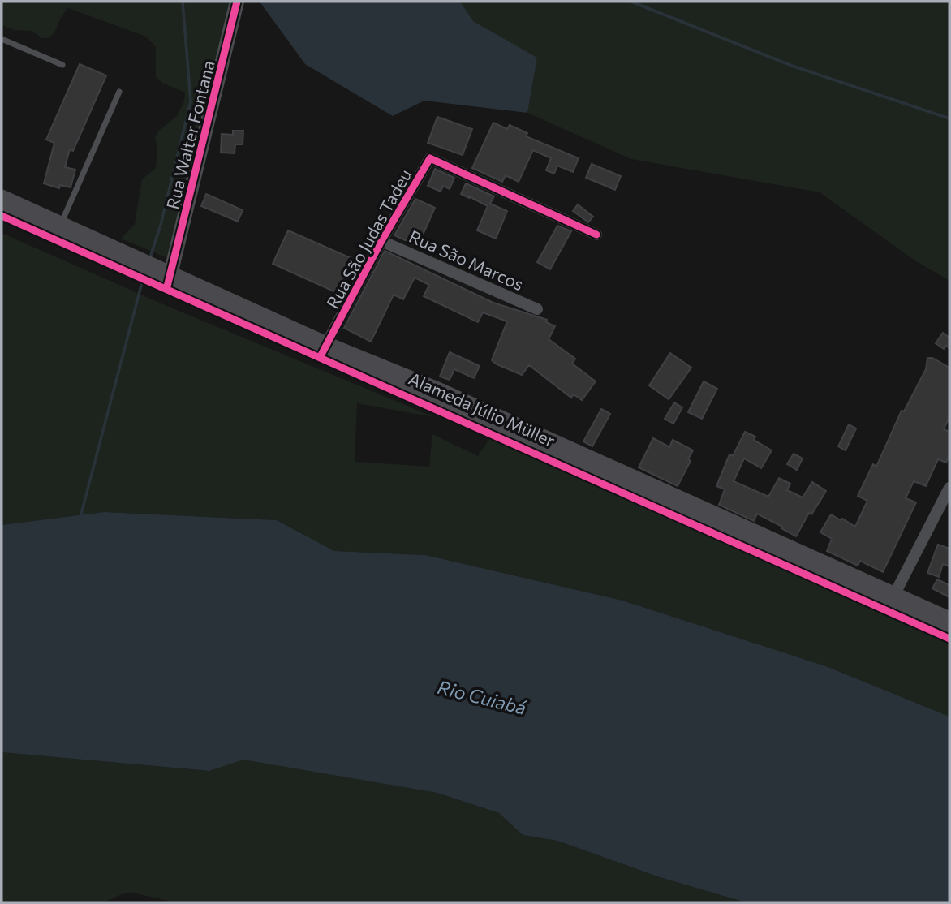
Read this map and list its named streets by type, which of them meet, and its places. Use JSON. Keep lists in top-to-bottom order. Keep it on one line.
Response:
{"streets":{"main road":["Alameda Júlio Müller"],"street":["Rua Walter Fontana","Rua São Judas Tadeu","Rua São Marcos"]},"crossings":[["Rua Walter Fontana","Alameda Júlio Müller"],["Rua São Judas Tadeu","Rua São Marcos"],["Rua São Judas Tadeu","Alameda Júlio Müller"]],"water":["Rio Cuiabá"]}
